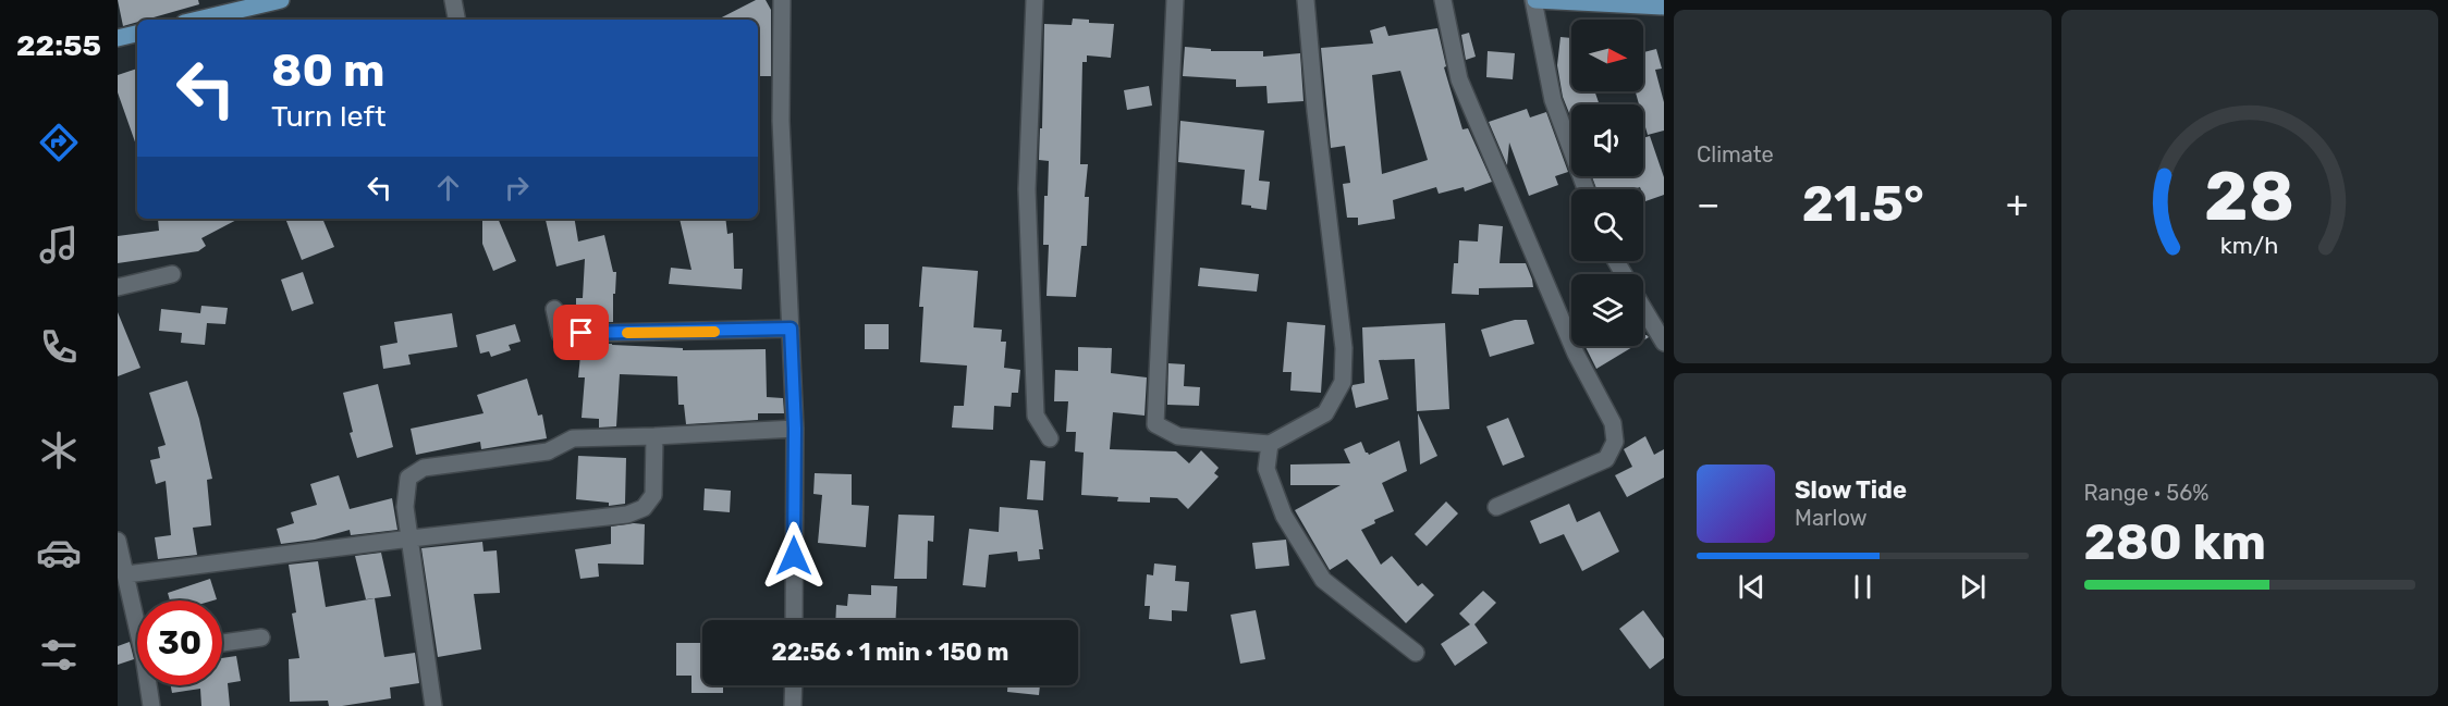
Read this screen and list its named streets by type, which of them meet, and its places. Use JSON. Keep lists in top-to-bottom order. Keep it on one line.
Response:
{"north":"right","page":{"tabs":"22:55","tile":["Climate",["Range · 56%","280 km"]],"turn":["80 m","Turn left"],"heat":["−","21.5°","+"],"song":["Slow Tide","Marlow"],"limit":"30","trip":"22:56 · 1 min · 150 m","gauge":["28","km/h"]}}
